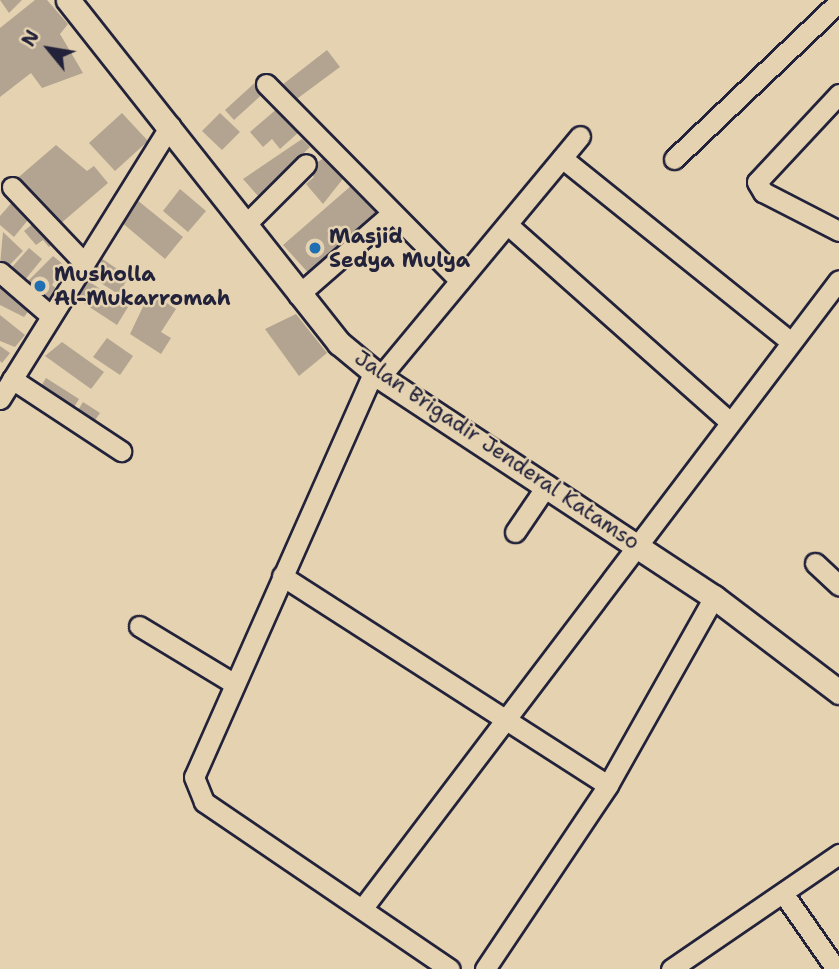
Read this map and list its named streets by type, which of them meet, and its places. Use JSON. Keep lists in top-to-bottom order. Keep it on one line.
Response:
{"streets":{"main road":["Jalan Brigadir Jenderal Katamso"]},"places":["Masjid Sedya Mulya","Musholla Al-Mukarromah"],"north":"top left"}
